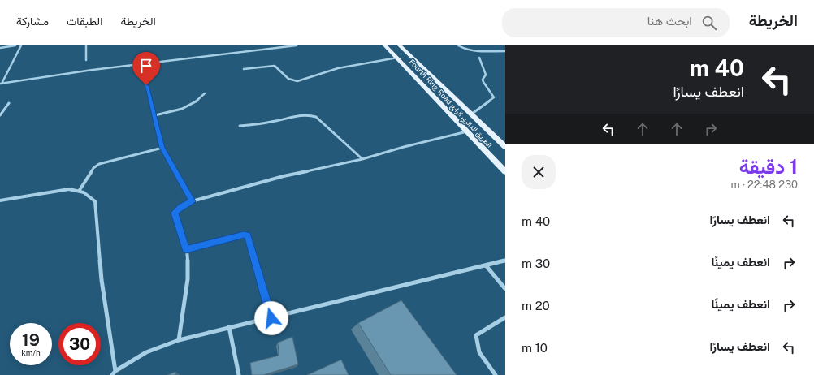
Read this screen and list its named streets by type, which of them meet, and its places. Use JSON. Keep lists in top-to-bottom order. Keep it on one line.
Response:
{"streets":{"main road":["Fourth Ring Road الطريق الدائري الرابع"]},"page":{"header":"الخريطة","search":"ابحث هنا","nav":["الخريطة","الطبقات","مشاركة"],"turn":["40 m","انعطف يسارًا"],"heading":["1 دقيقة","230 m · 22:48"],"list":[{"name":"انعطف يسارًا","value":"40 m"},{"name":"انعطف يمينًا","value":"30 m"},{"name":"انعطف يمينًا","value":"20 m"},{"name":"انعطف يسارًا","value":"10 m"}],"speed":"19 km/h","limit":"30"}}
